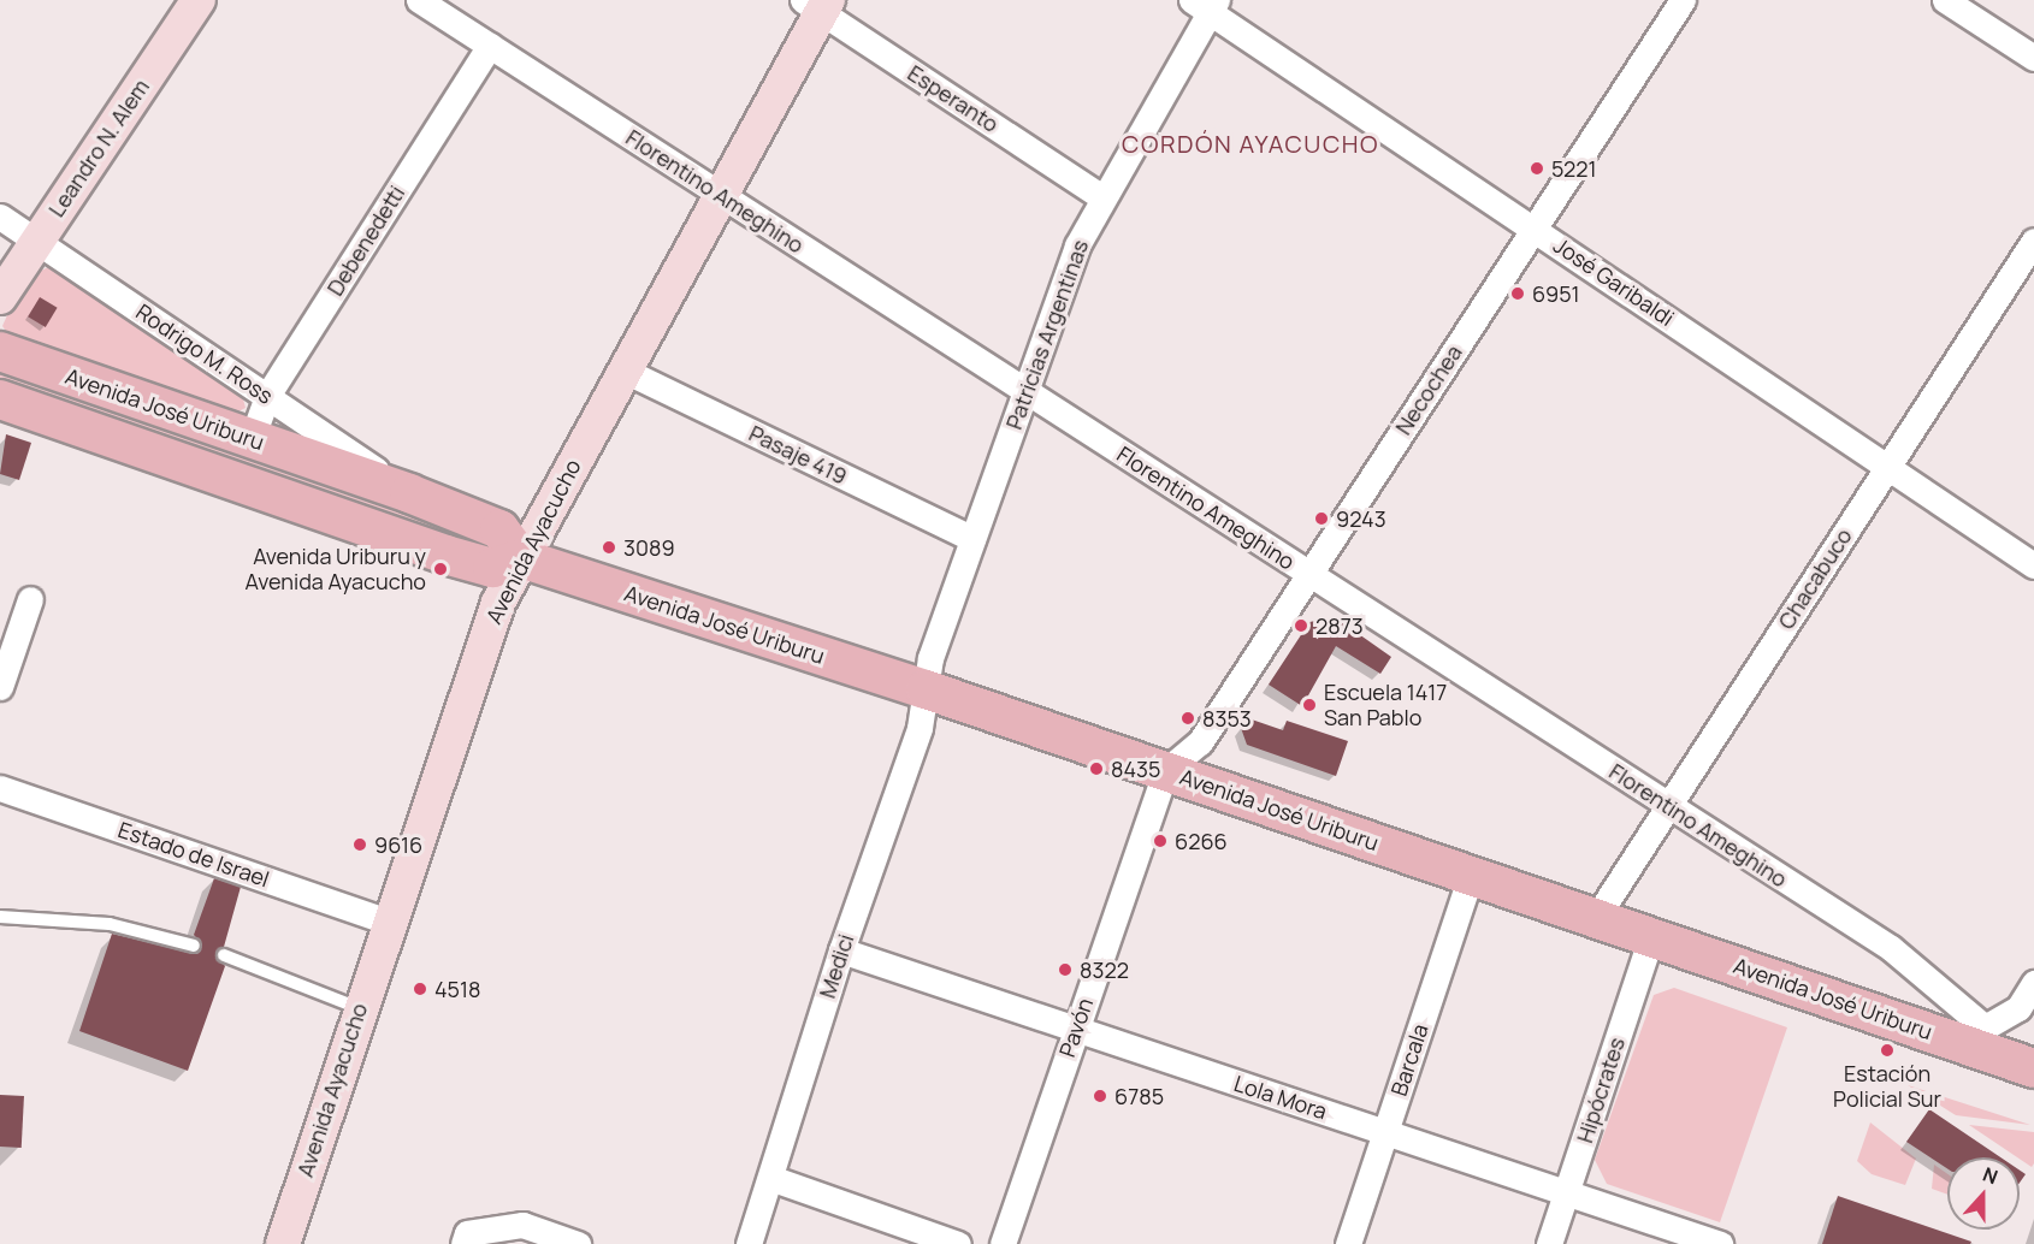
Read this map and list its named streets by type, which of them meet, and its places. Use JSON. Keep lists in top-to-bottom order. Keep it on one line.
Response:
{"streets":{"main road":["Leandro N. Alem","Avenida José Uriburu","Avenida Ayacucho"],"street":["Esperanto","Florentino Ameghino","Debenedetti","José Garibaldi","Patricias Argentinas","Rodrigo M. Ross","Necochea","Pasaje 419","Chacabuco","Estado de Israel","Medici","Pavón","Barcala","Hipócrates","Lola Mora"]},"crossings":[["Esperanto","Patricias Argentinas"],["Esperanto","Avenida Ayacucho"],["Leandro N. Alem","Rodrigo M. Ross"],["Florentino Ameghino","Debenedetti"],["Florentino Ameghino","Patricias Argentinas"],["Florentino Ameghino","Necochea"],["Florentino Ameghino","Avenida José Uriburu"],["Florentino Ameghino","Avenida Ayacucho"],["Florentino Ameghino","Chacabuco"],["Debenedetti","Rodrigo M. Ross"],["Debenedetti","Avenida José Uriburu"],["José Garibaldi","Patricias Argentinas"],["José Garibaldi","Necochea"],["José Garibaldi","Chacabuco"],["Patricias Argentinas","Avenida José Uriburu"],["Patricias Argentinas","Pasaje 419"],["Patricias Argentinas","Medici"],["Rodrigo M. Ross","Avenida José Uriburu"],["Necochea","Avenida José Uriburu"],["Necochea","Pavón"],["Avenida José Uriburu","Avenida Ayacucho"],["Avenida José Uriburu","Chacabuco"],["Avenida José Uriburu","Medici"],["Avenida José Uriburu","Pavón"],["Avenida José Uriburu","Barcala"],["Avenida José Uriburu","Hipócrates"],["Pasaje 419","Avenida Ayacucho"],["Avenida Ayacucho","Estado de Israel"],["Medici","Lola Mora"],["Pavón","Lola Mora"],["Barcala","Lola Mora"],["Hipócrates","Lola Mora"]],"districts":["CORDÓN AYACUCHO"],"places":["5221","6951","9243","3089","Avenida Uriburu y Avenida Ayacucho","2873","Escuela 1417 San Pablo","8353","8435","6266","9616","8322","4518","Estación Policial Sur","6785"],"north":"top"}
